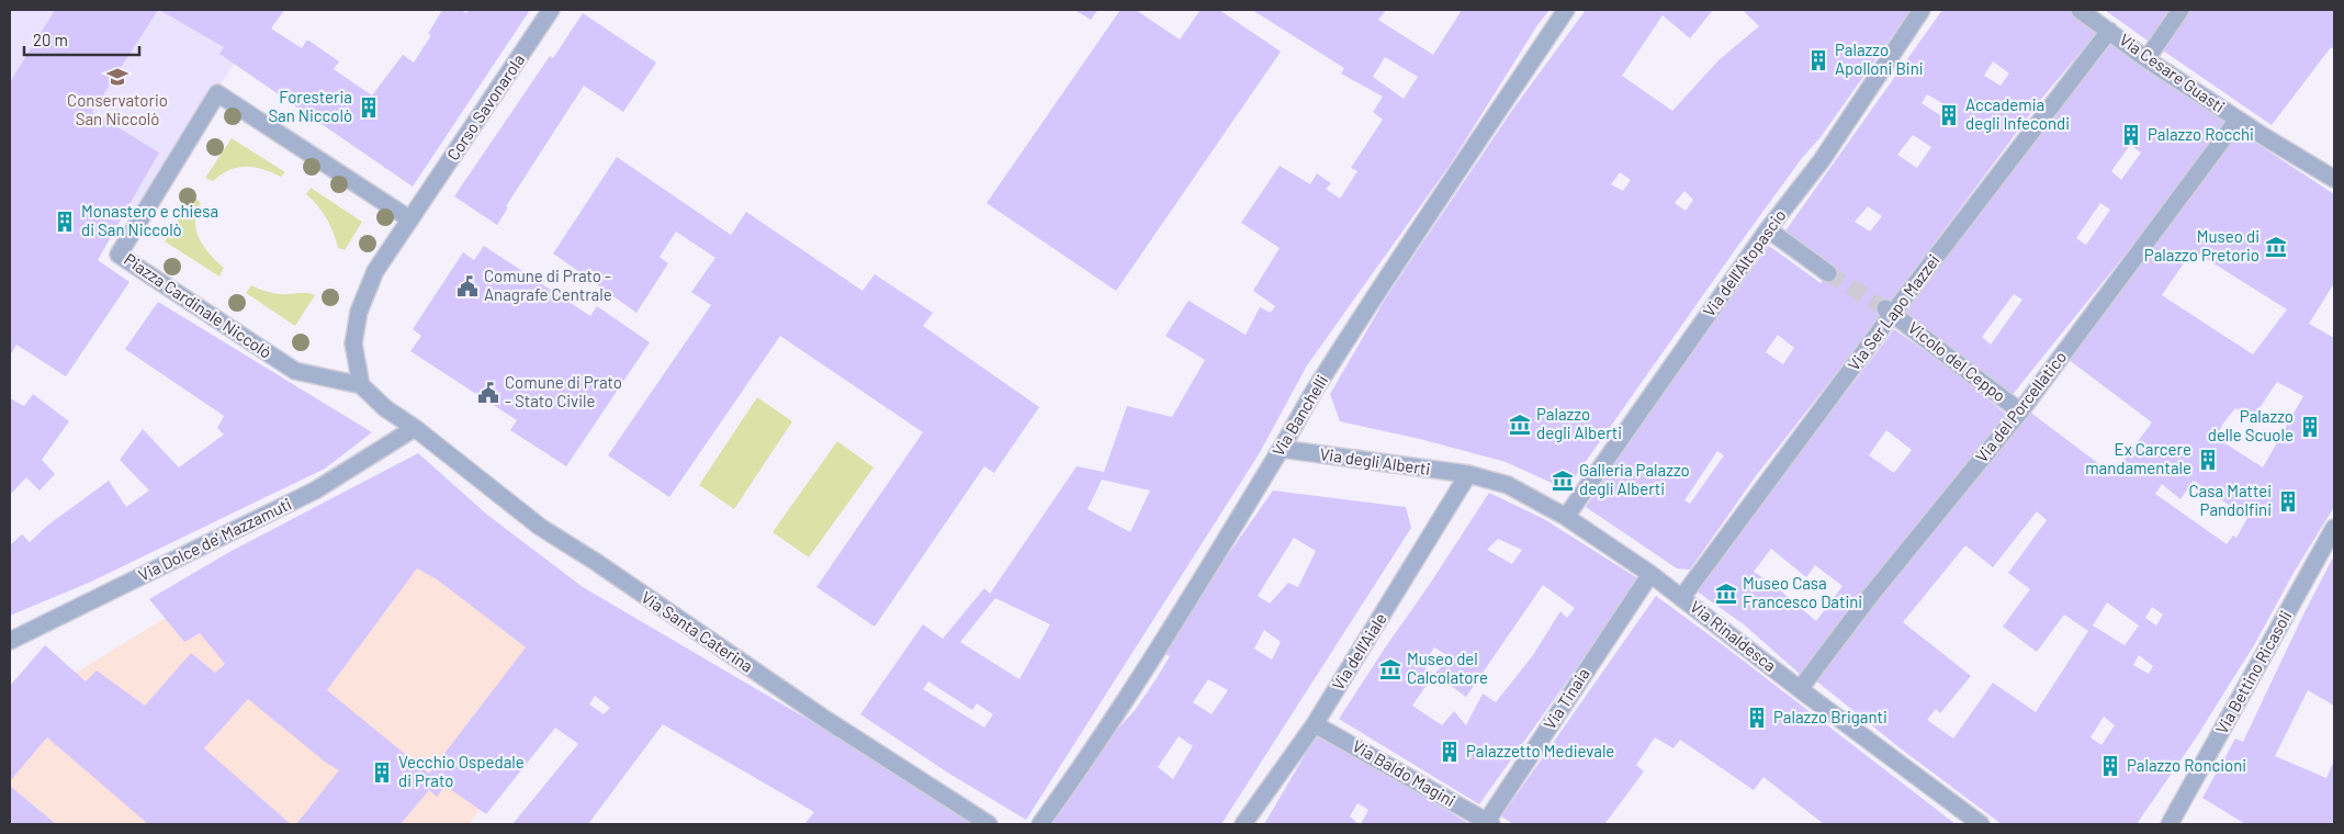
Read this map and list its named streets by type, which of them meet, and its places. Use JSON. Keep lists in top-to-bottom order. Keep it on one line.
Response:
{"streets":{"street":["Via Cesare Guasti","Corso Savonarola","Via dell'Altopascio","Piazza Cardinale Niccolò","Via Ser Lapo Mazzei","Vicolo del Ceppo","Via del Porcellatico","Via Banchelli","Via degli Alberti","Via Dolce de' Mazzamuti","Via Santa Caterina","Via Rinaldesca","Via dell'Aiale","Via Bettino Ricasoli","Via Tinaia","Via Baldo Magini"]},"crossings":[["Via Cesare Guasti","Via Ser Lapo Mazzei"],["Via Cesare Guasti","Via del Porcellatico"],["Corso Savonarola","Piazza Cardinale Niccolò"],["Via dell'Altopascio","Via Rinaldesca"],["Via Ser Lapo Mazzei","Vicolo del Ceppo"],["Via Ser Lapo Mazzei","Via Rinaldesca"],["Vicolo del Ceppo","Via del Porcellatico"],["Via del Porcellatico","Via Rinaldesca"],["Via Banchelli","Via degli Alberti"],["Via degli Alberti","Via Rinaldesca"],["Via degli Alberti","Via dell'Aiale"],["Via Dolce de' Mazzamuti","Via Santa Caterina"],["Via Rinaldesca","Via dell'Aiale"],["Via Rinaldesca","Via Tinaia"],["Via dell'Aiale","Via Baldo Magini"],["Via Tinaia","Via Baldo Magini"]],"places":{"building":["Palazzo Apolloni Bini","Foresteria San Niccolò","Accademia degli Infecondi","Palazzo Rocchi","Monastero e chiesa di San Niccolò","Palazzo delle Scuole","Ex Carcere mandamentale","Casa Mattei Pandolfini","Palazzo Briganti","Palazzetto Medievale","Palazzo Roncioni","Vecchio Ospedale di Prato"],"school or university":["Conservatorio San Niccolò"],"museum":["Museo di Palazzo Pretorio","Palazzo degli Alberti","Galleria Palazzo degli Alberti","Museo Casa Francesco Datini","Museo del Calcolatore"],"public building":["Comune di Prato - Anagrafe Centrale","Comune di Prato - Stato Civile"]},"scale_bar":"20 m"}
